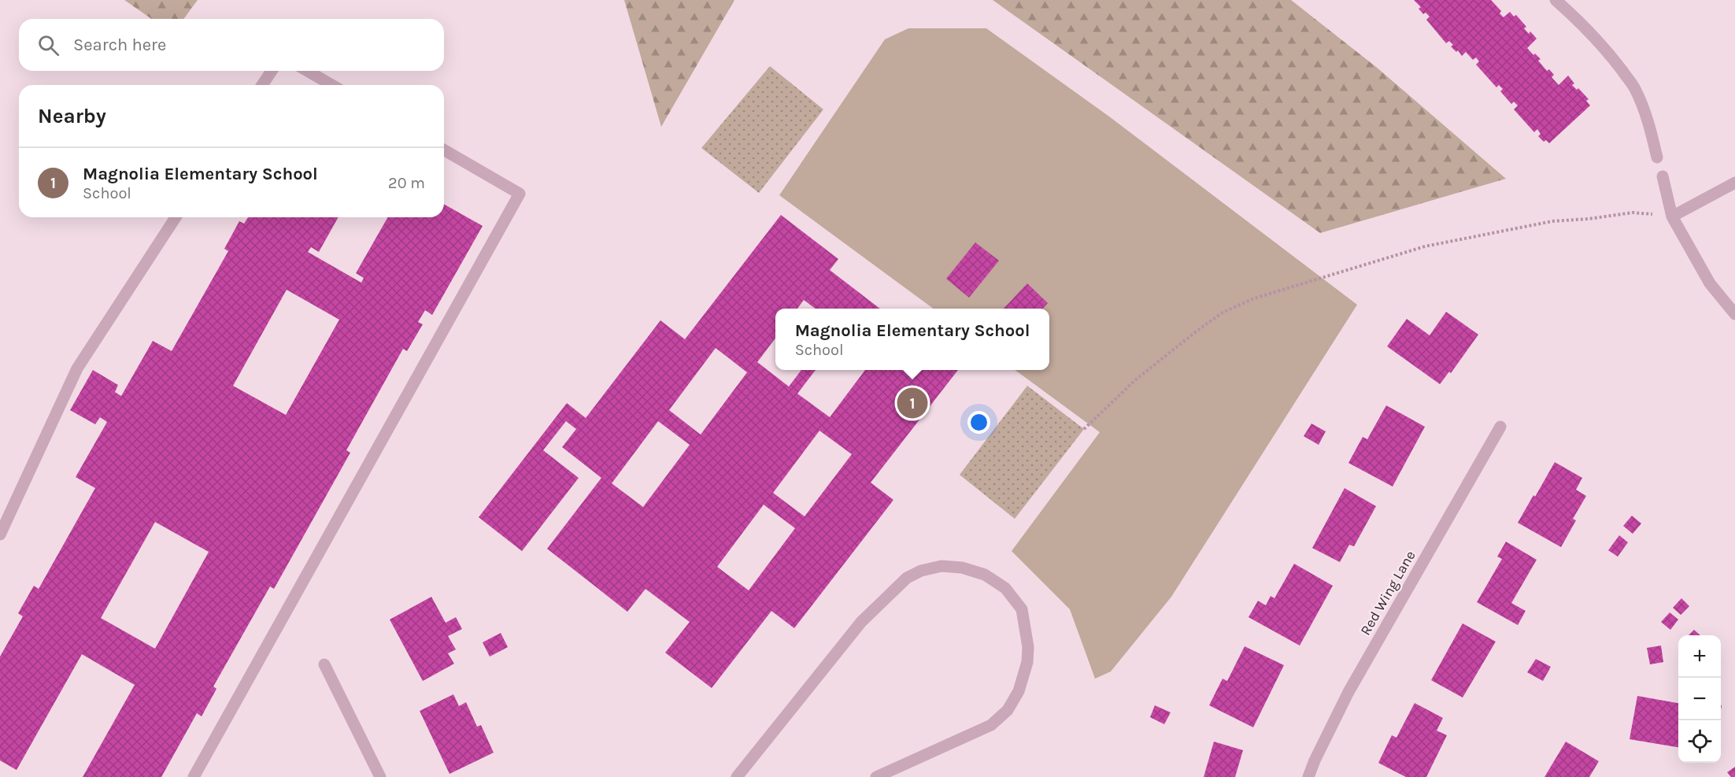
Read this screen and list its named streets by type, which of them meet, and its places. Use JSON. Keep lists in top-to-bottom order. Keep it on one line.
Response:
{"streets":{"street":["Red Wing Lane"]},"page":{"search":"Search here","heading":"Nearby","list":[{"mark":"1","name":"Magnolia Elementary School","note":"School","value":"20 m"}],"popup":["Magnolia Elementary School","School"],"pins":"1","map_buttons":["+","−"]}}
